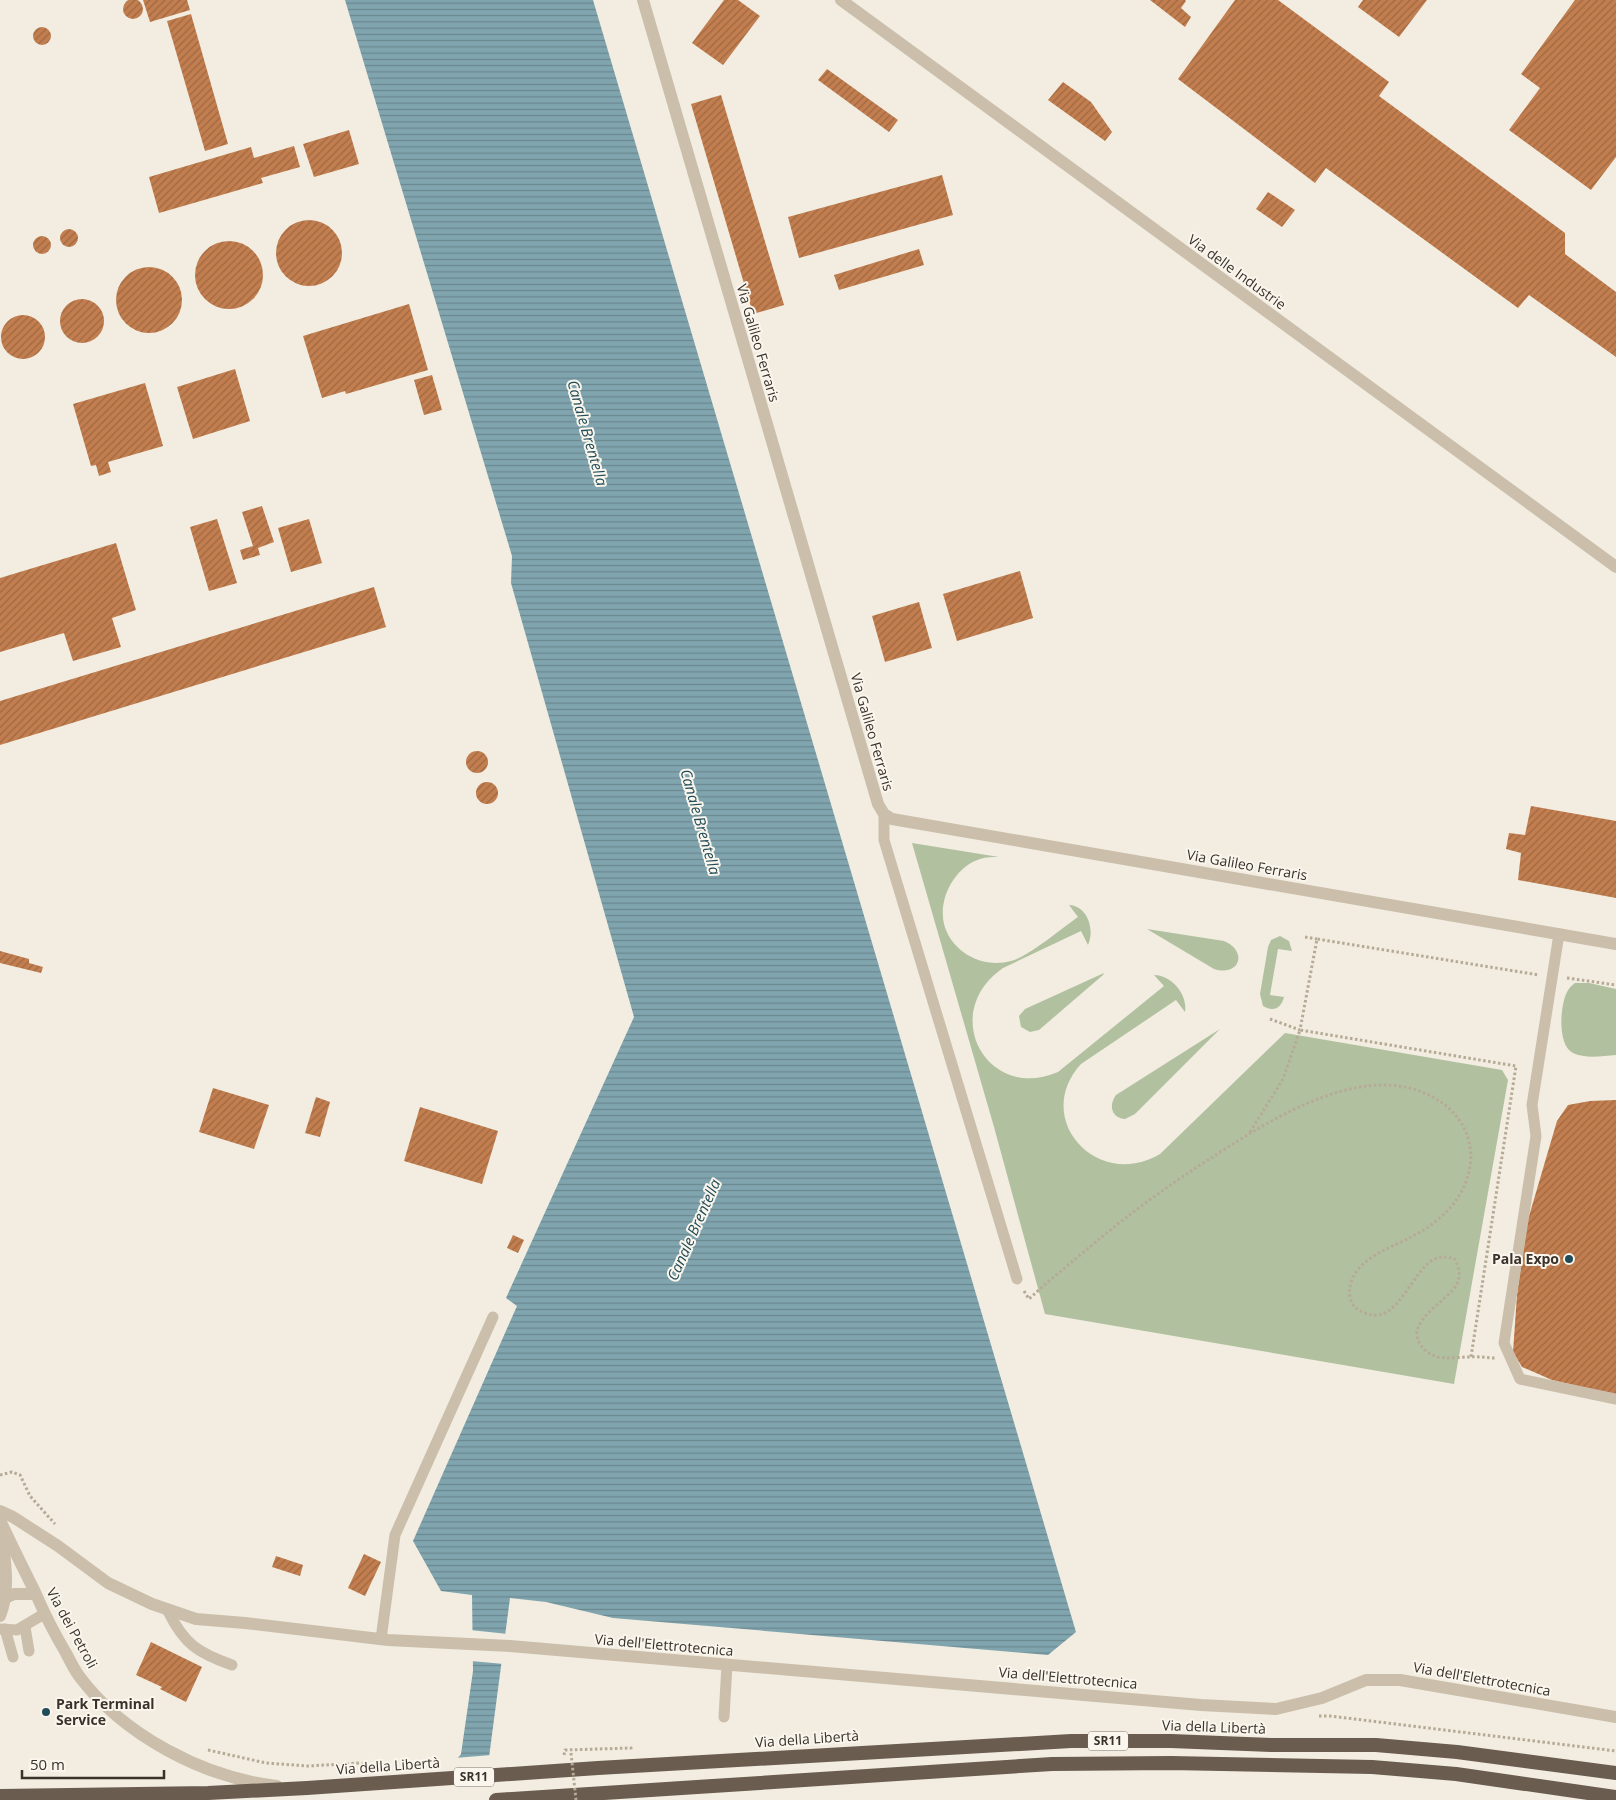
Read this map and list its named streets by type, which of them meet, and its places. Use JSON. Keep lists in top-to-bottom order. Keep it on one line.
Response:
{"streets":{"highway":["Via della Libertà","SR11"],"street":["Via delle Industrie","Via Galileo Ferraris","Via dei Petroli","Via dell'Elettrotecnica"]},"crossings":[["Via dei Petroli","Via della Libertà"]],"water":["Canale Brentella"],"places":["Pala Expo","Park Terminal Service"],"scale_bar":"50 m"}
